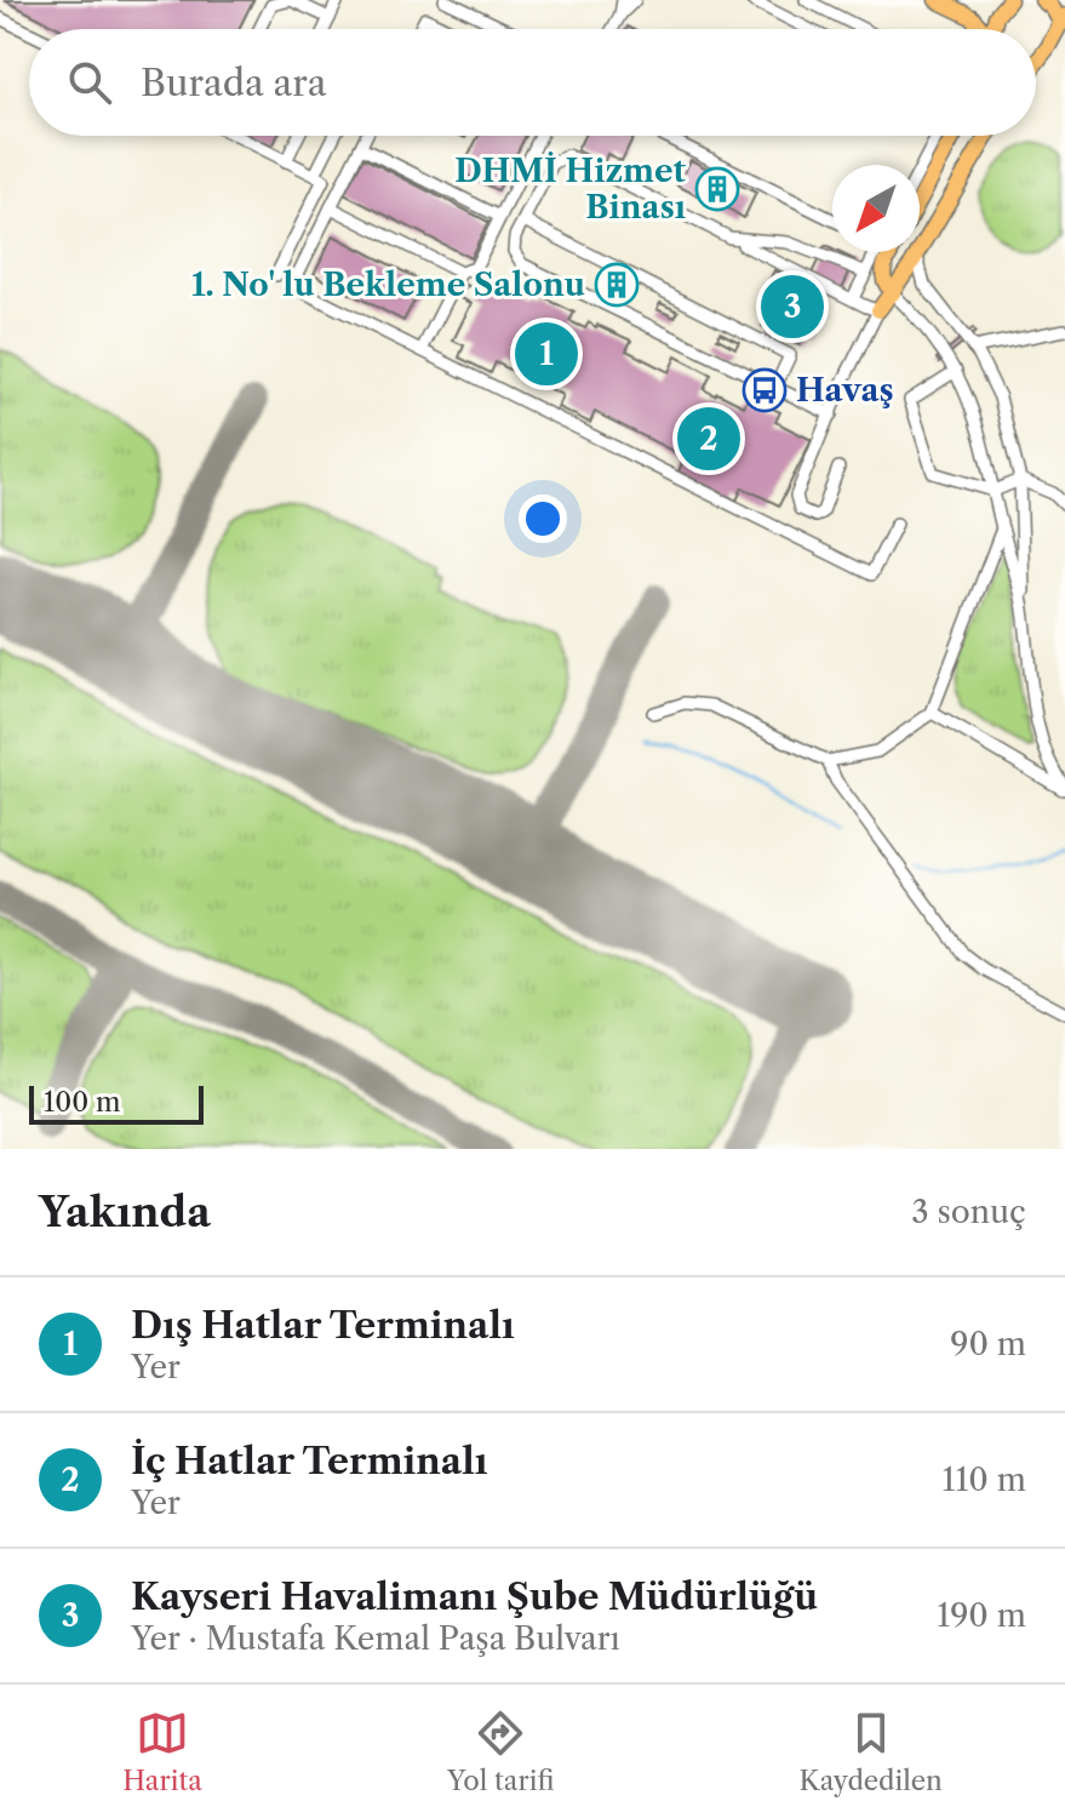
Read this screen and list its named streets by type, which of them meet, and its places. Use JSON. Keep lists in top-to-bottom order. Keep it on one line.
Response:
{"places":{"building":["DHMİ Hizmet Binası","1. No' lu Bekleme Salonu"],"bus stop":["Havaş"]},"scale_bar":"100 m","north":"bottom left","page":{"search":"Burada ara","pins":["3","1","2"],"scale":"100 m","heading":["Yakında","3 sonuç"],"list":[{"mark":"1","name":"Dış Hatlar Terminalı","note":"Yer","value":"90 m"},{"mark":"2","name":"İç Hatlar Terminalı","note":"Yer","value":"110 m"},{"mark":"3","name":"Kayseri Havalimanı Şube Müdürlüğü","note":"Yer · Mustafa Kemal Paşa Bulvarı","value":"190 m"}],"nav":["Harita","Yol tarifi","Kaydedilen"]}}
